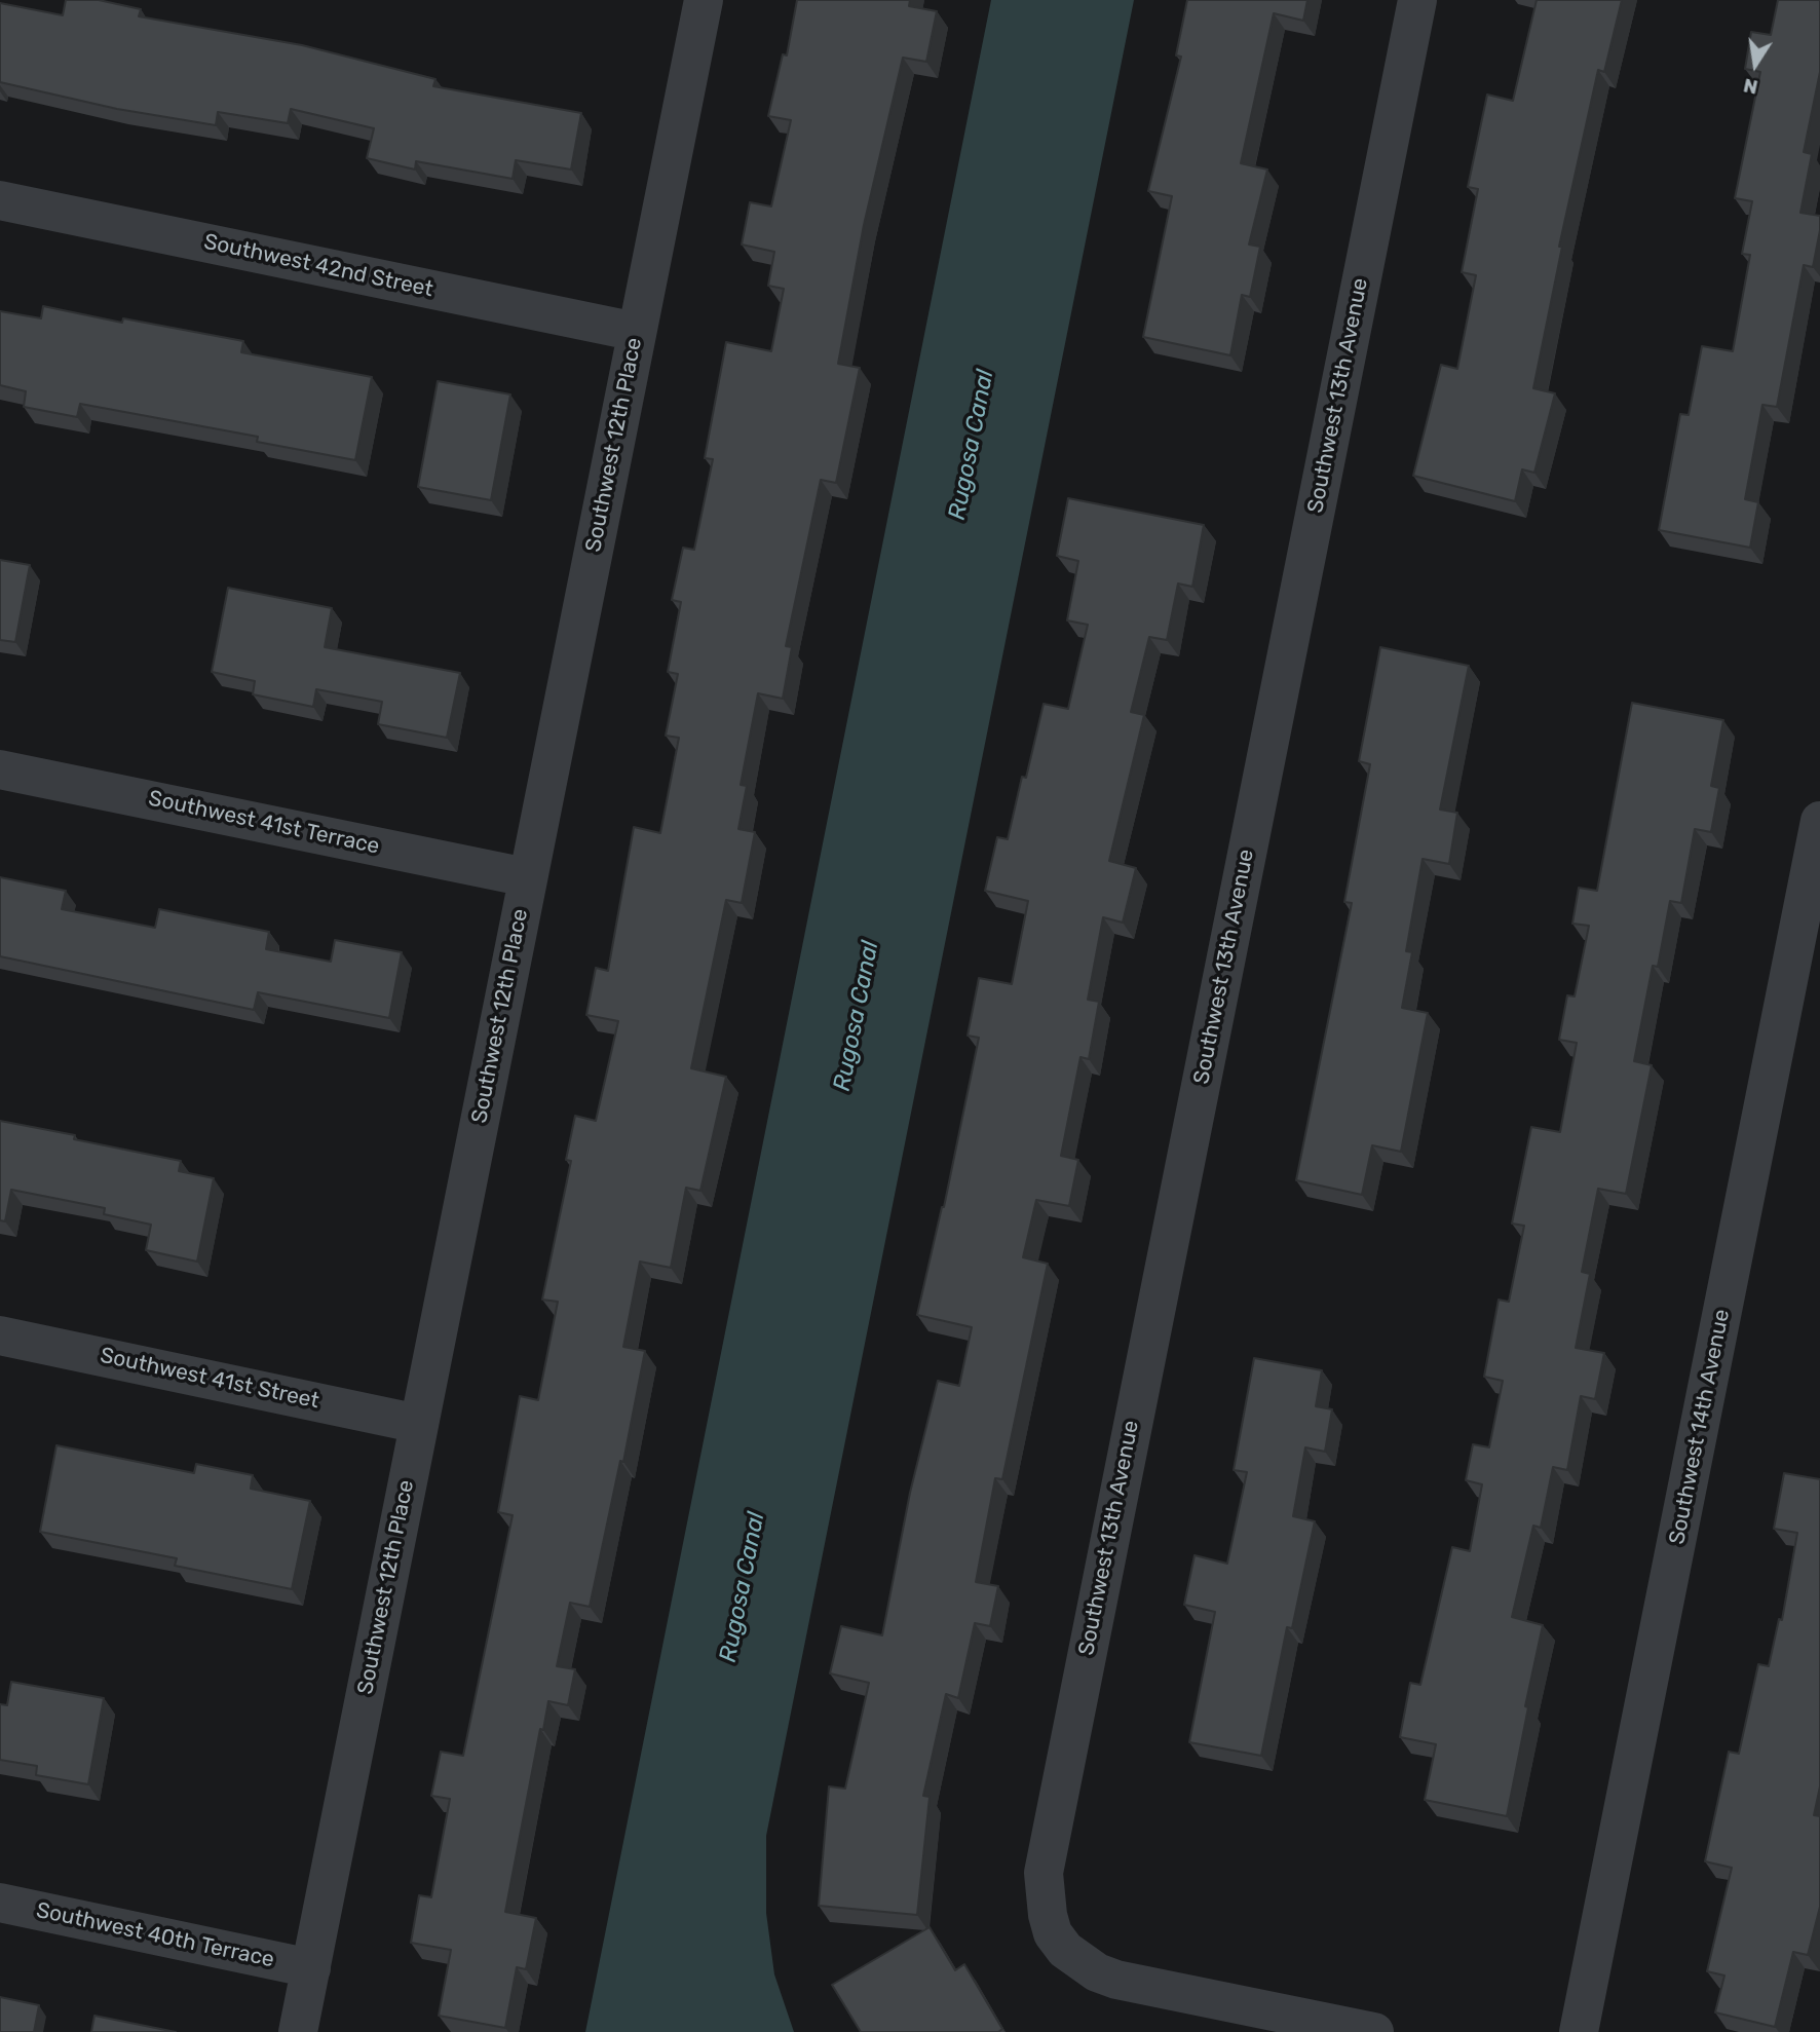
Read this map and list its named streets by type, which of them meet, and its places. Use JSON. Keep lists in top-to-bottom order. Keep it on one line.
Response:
{"streets":{"street":["Southwest 42nd Street","Southwest 13th Avenue","Southwest 12th Place","Southwest 41st Terrace","Southwest 41st Street","Southwest 14th Avenue","Southwest 40th Terrace"]},"crossings":[["Southwest 42nd Street","Southwest 12th Place"],["Southwest 12th Place","Southwest 41st Terrace"],["Southwest 12th Place","Southwest 41st Street"],["Southwest 12th Place","Southwest 40th Terrace"]],"water":["Rugosa Canal"],"north":"bottom"}
